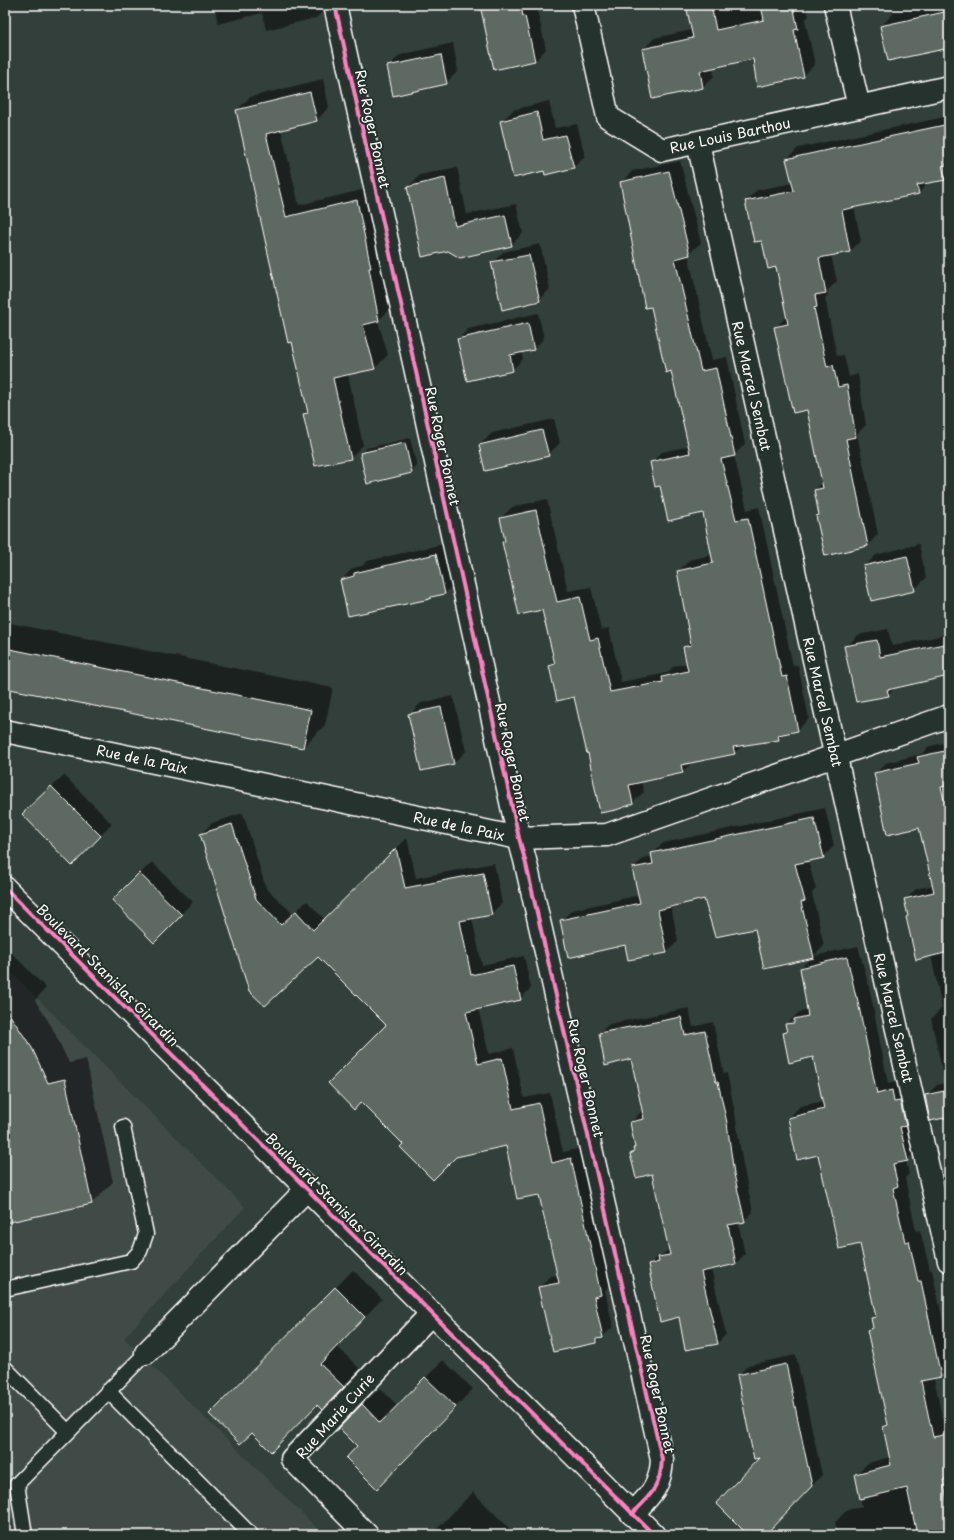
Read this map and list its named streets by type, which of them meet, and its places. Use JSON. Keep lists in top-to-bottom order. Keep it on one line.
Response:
{"streets":{"street":["Rue Roger Bonnet","Rue Louis Barthou","Rue Marcel Sembat","Rue de la Paix","Boulevard Stanislas Girardin","Rue Marie Curie"]},"crossings":[["Rue Roger Bonnet","Rue de la Paix"],["Rue Roger Bonnet","Boulevard Stanislas Girardin"],["Rue Louis Barthou","Rue Marcel Sembat"],["Rue Marcel Sembat","Rue de la Paix"],["Boulevard Stanislas Girardin","Rue Marie Curie"]]}
